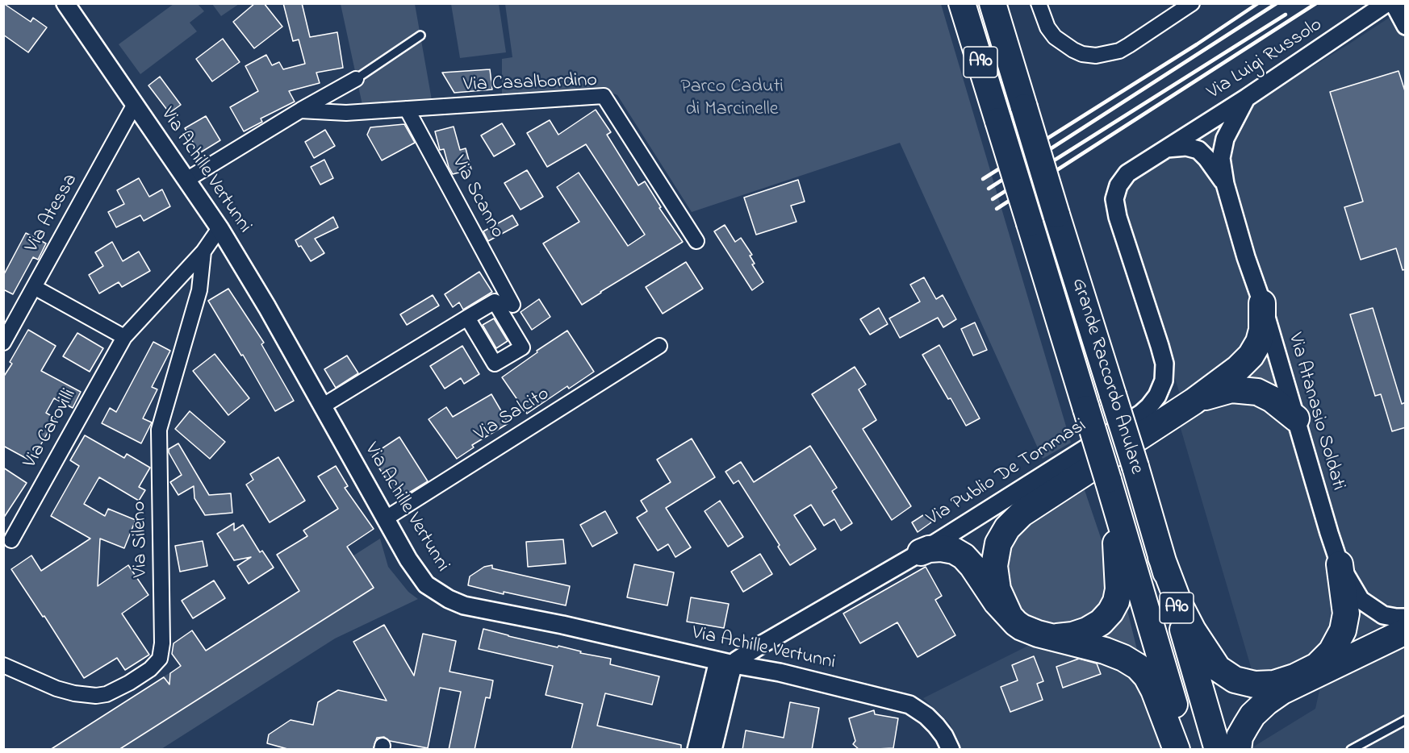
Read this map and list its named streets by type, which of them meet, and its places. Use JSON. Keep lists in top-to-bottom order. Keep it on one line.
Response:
{"streets":{"highway":["A90","Grande Raccordo Anulare"],"street":["Via Luigi Russolo","Via Casalbordino","Via Achille Vertunni","Via Scanno","Via Atessa","Via Atanasio Soldati","Via Salcito","Via Carovilli","Via Publio De Tommasi","Via Sileno"]},"crossings":[["Via Luigi Russolo","Via Atanasio Soldati"],["Via Luigi Russolo","Via Publio De Tommasi"],["Via Casalbordino","Via Scanno"],["Via Achille Vertunni","Via Atessa"],["Via Achille Vertunni","Via Salcito"],["Via Achille Vertunni","Via Carovilli"],["Via Achille Vertunni","Via Publio De Tommasi"],["Via Atanasio Soldati","Via Publio De Tommasi"],["Via Carovilli","Via Sileno"]],"parks":["Parco Caduti di Marcinelle"]}
